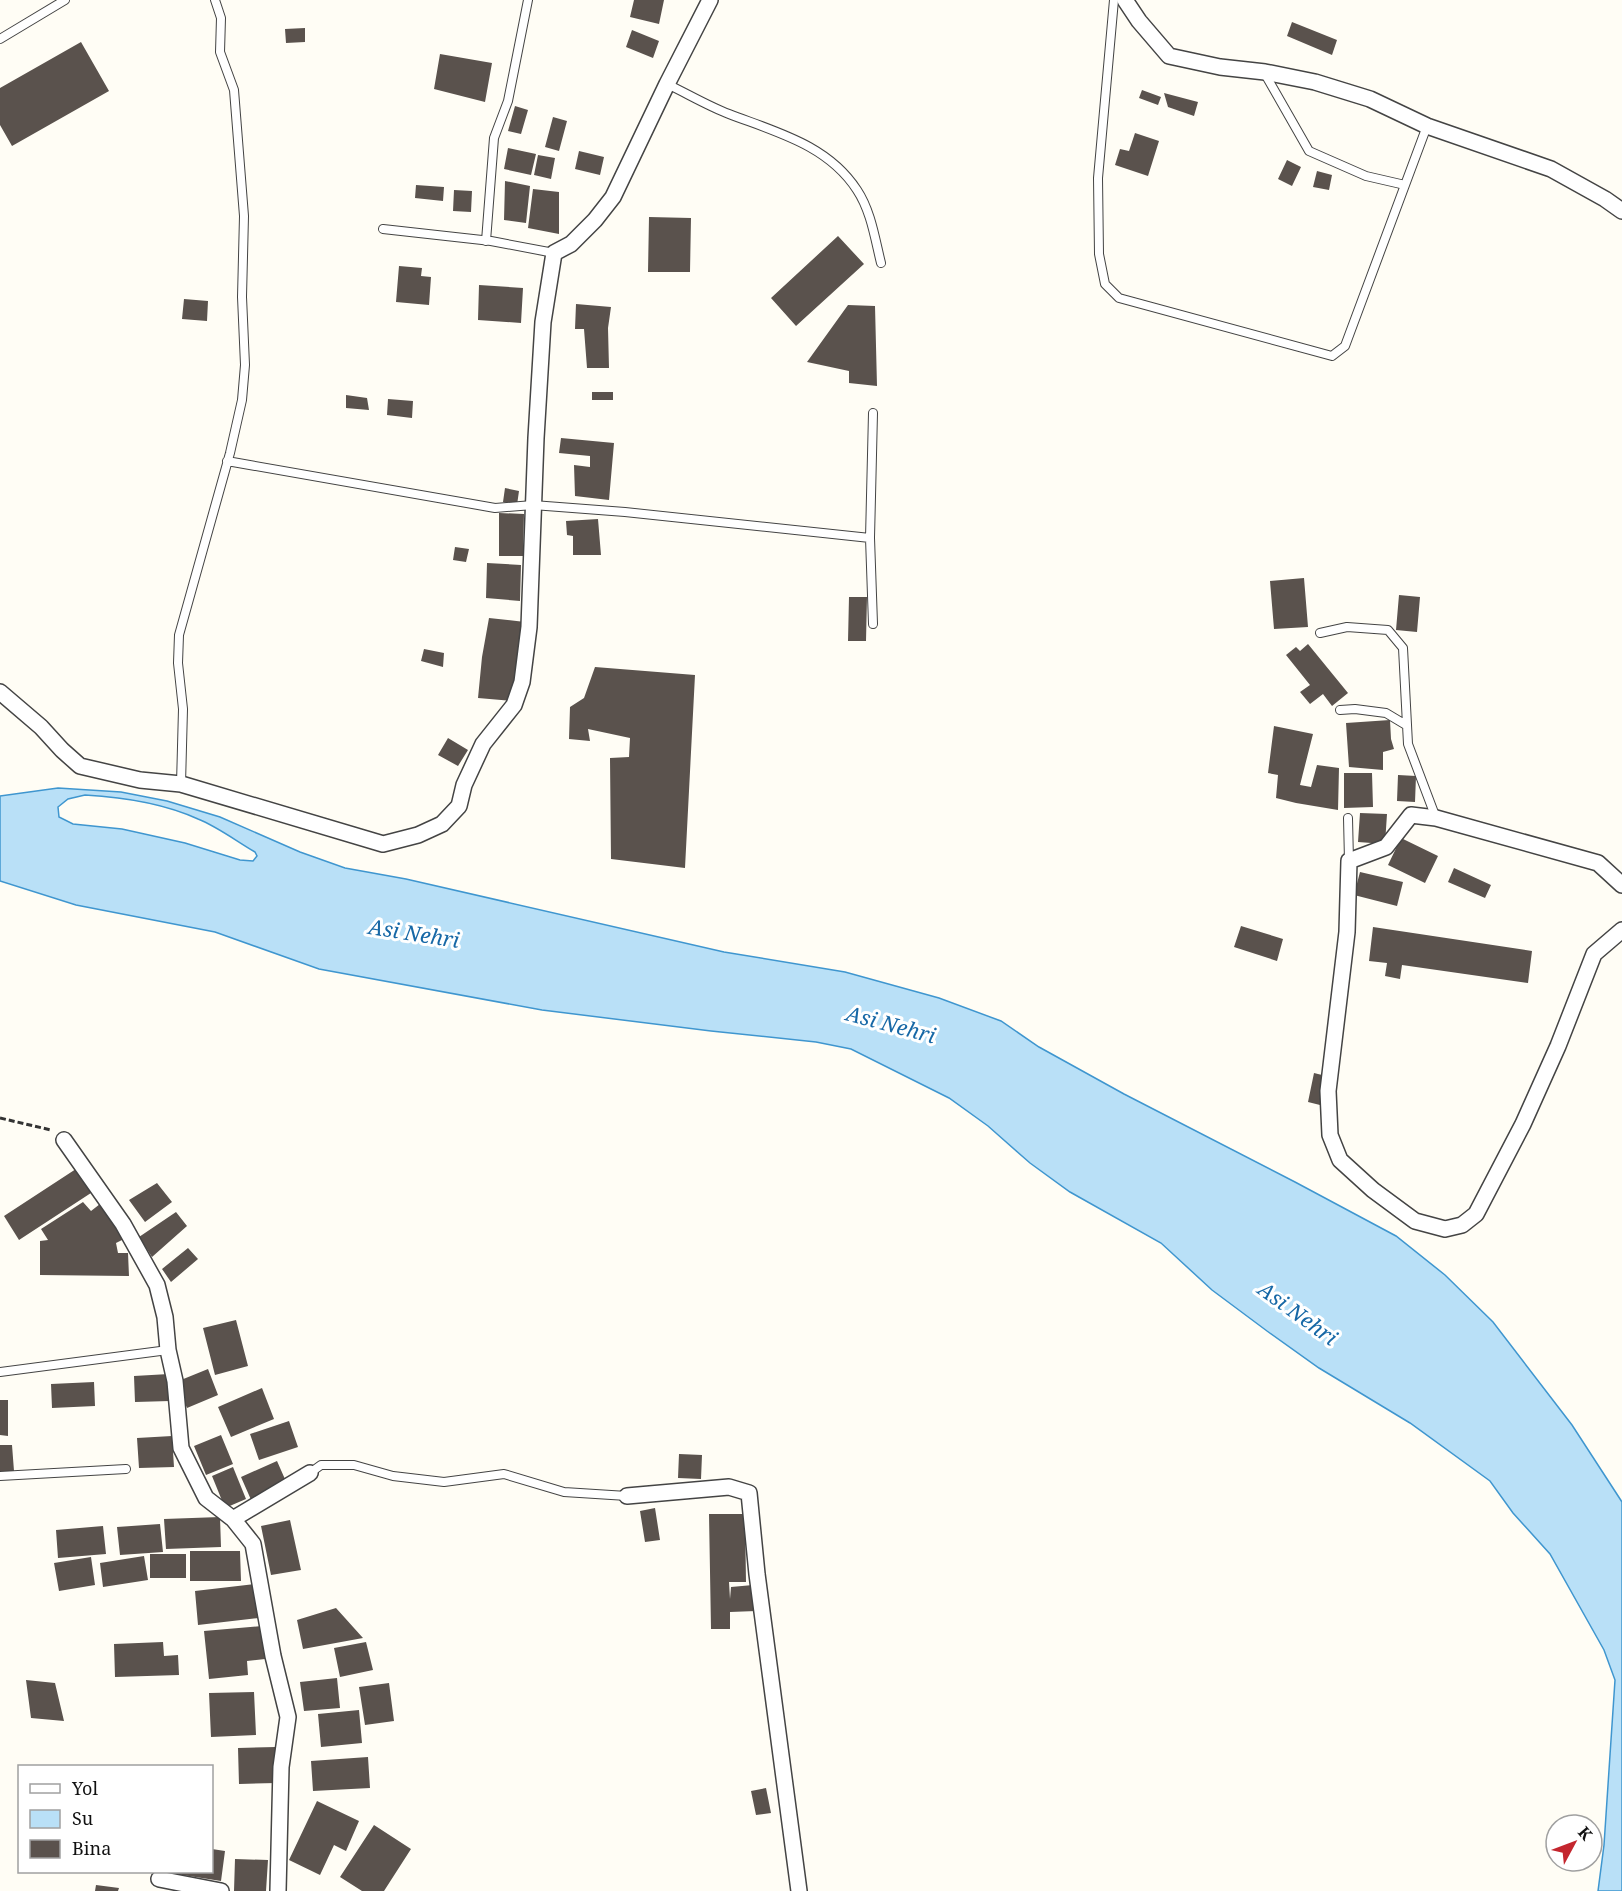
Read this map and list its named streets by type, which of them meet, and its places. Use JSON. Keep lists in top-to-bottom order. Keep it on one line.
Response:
{"water":["Asi Nehri"],"legend":["Yol","Su","Bina"],"north":"top right"}
